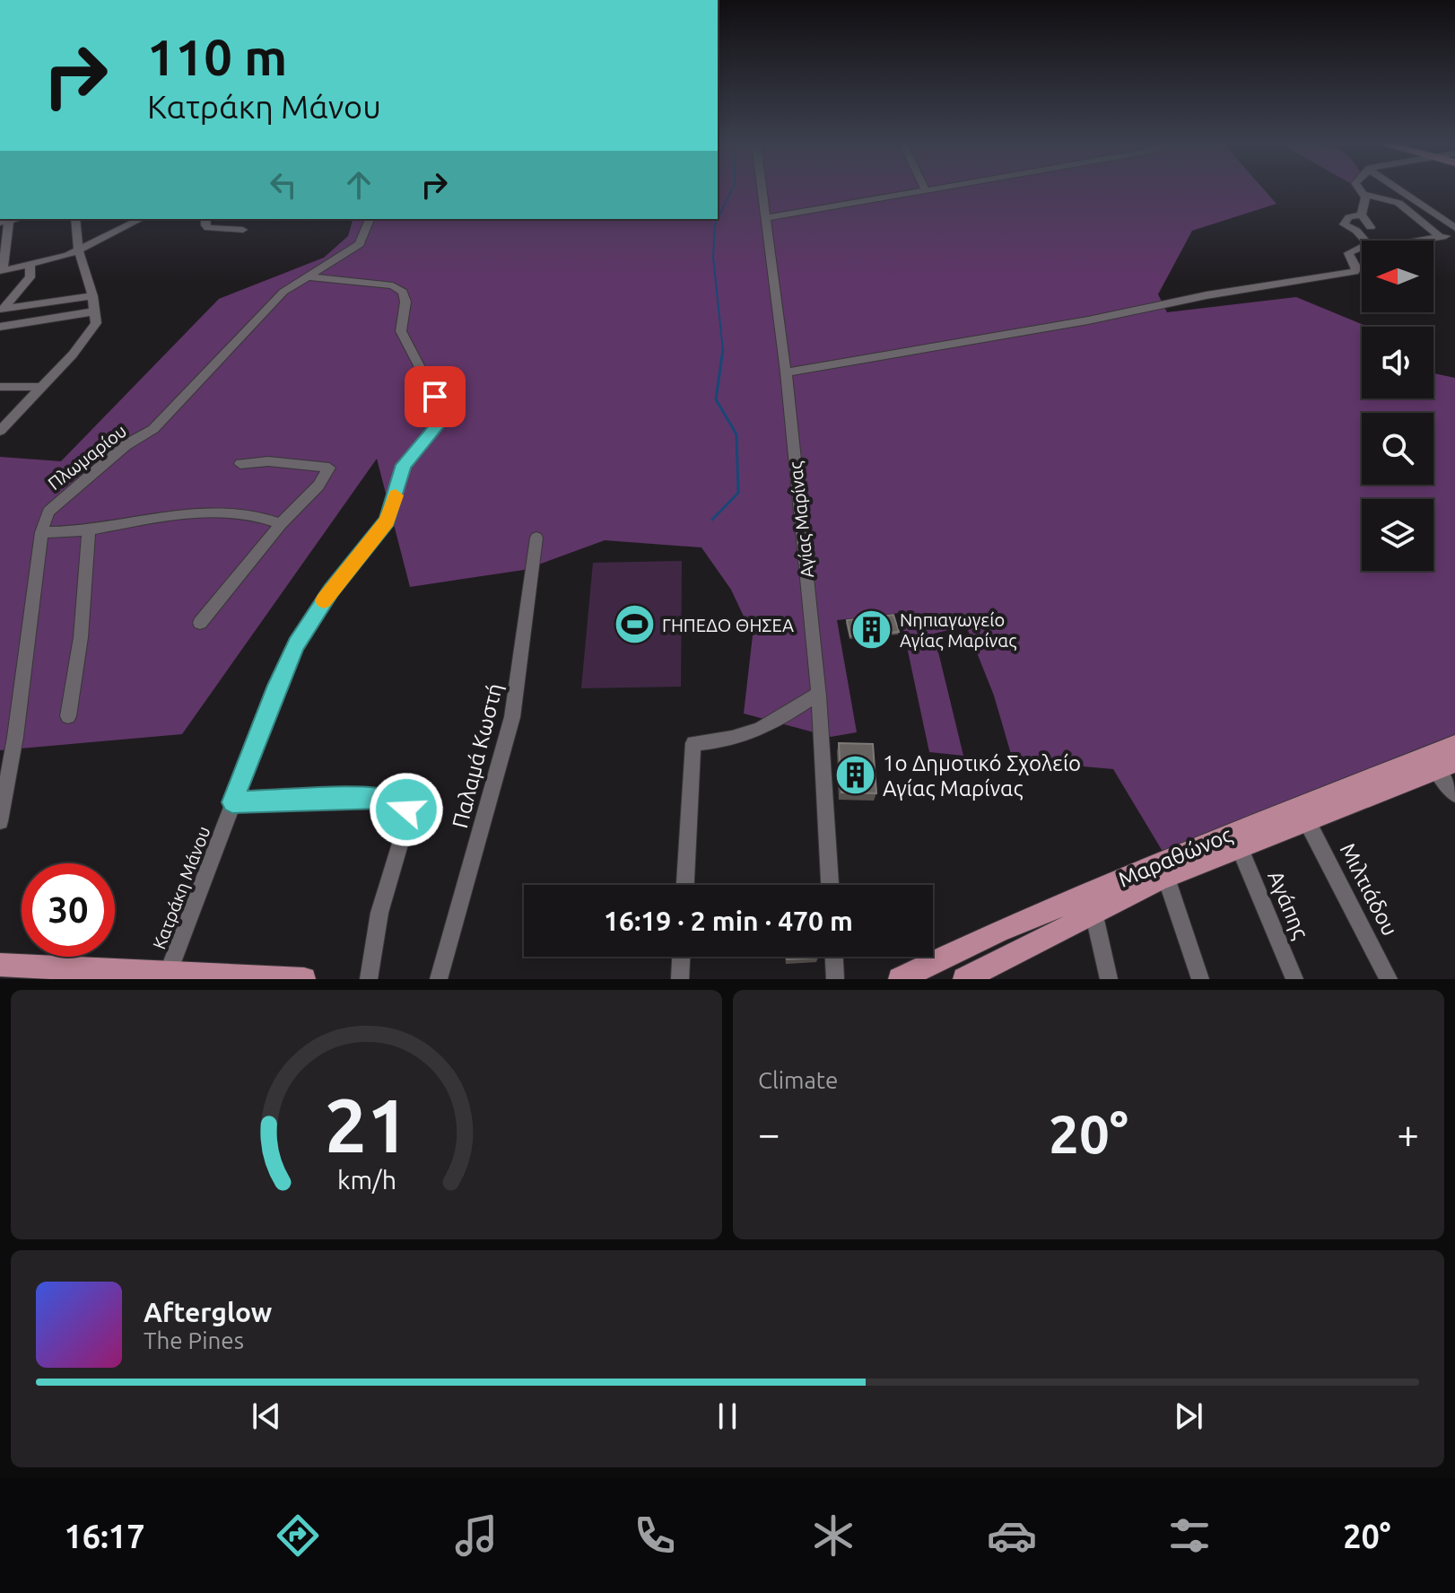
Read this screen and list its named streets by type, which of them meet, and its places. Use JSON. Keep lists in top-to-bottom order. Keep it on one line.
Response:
{"streets":{"main road":["Μαραθώνος"],"street":["Πλωμαρίου","Αγίας Μαρίνας","Παλαμά Κωστή","Κατράκη Μάνου","Μιλτιάδου","Αγάπης"]},"crossings":[["Πλωμαρίου","Κατράκη Μάνου"],["Μαραθώνος","Μιλτιάδου"],["Μαραθώνος","Αγάπης"]],"places":{"sports":["ΓΗΠΕΔΟ ΘΗΣΕΑ"],"building":["Νηπιαγωγείο Αγίας Μαρίνας","1ο Δημοτικό Σχολείο Αγίας Μαρίνας"]},"north":"left","page":{"turn":["110 m","Κατράκη Μάνου"],"limit":"30","trip":"16:19 · 2 min · 470 m","tile":"Climate","heat":["−","20°","+"],"song":["Afterglow","The Pines"],"tabs":["16:17","20°"],"gauge":["21","km/h"]}}
